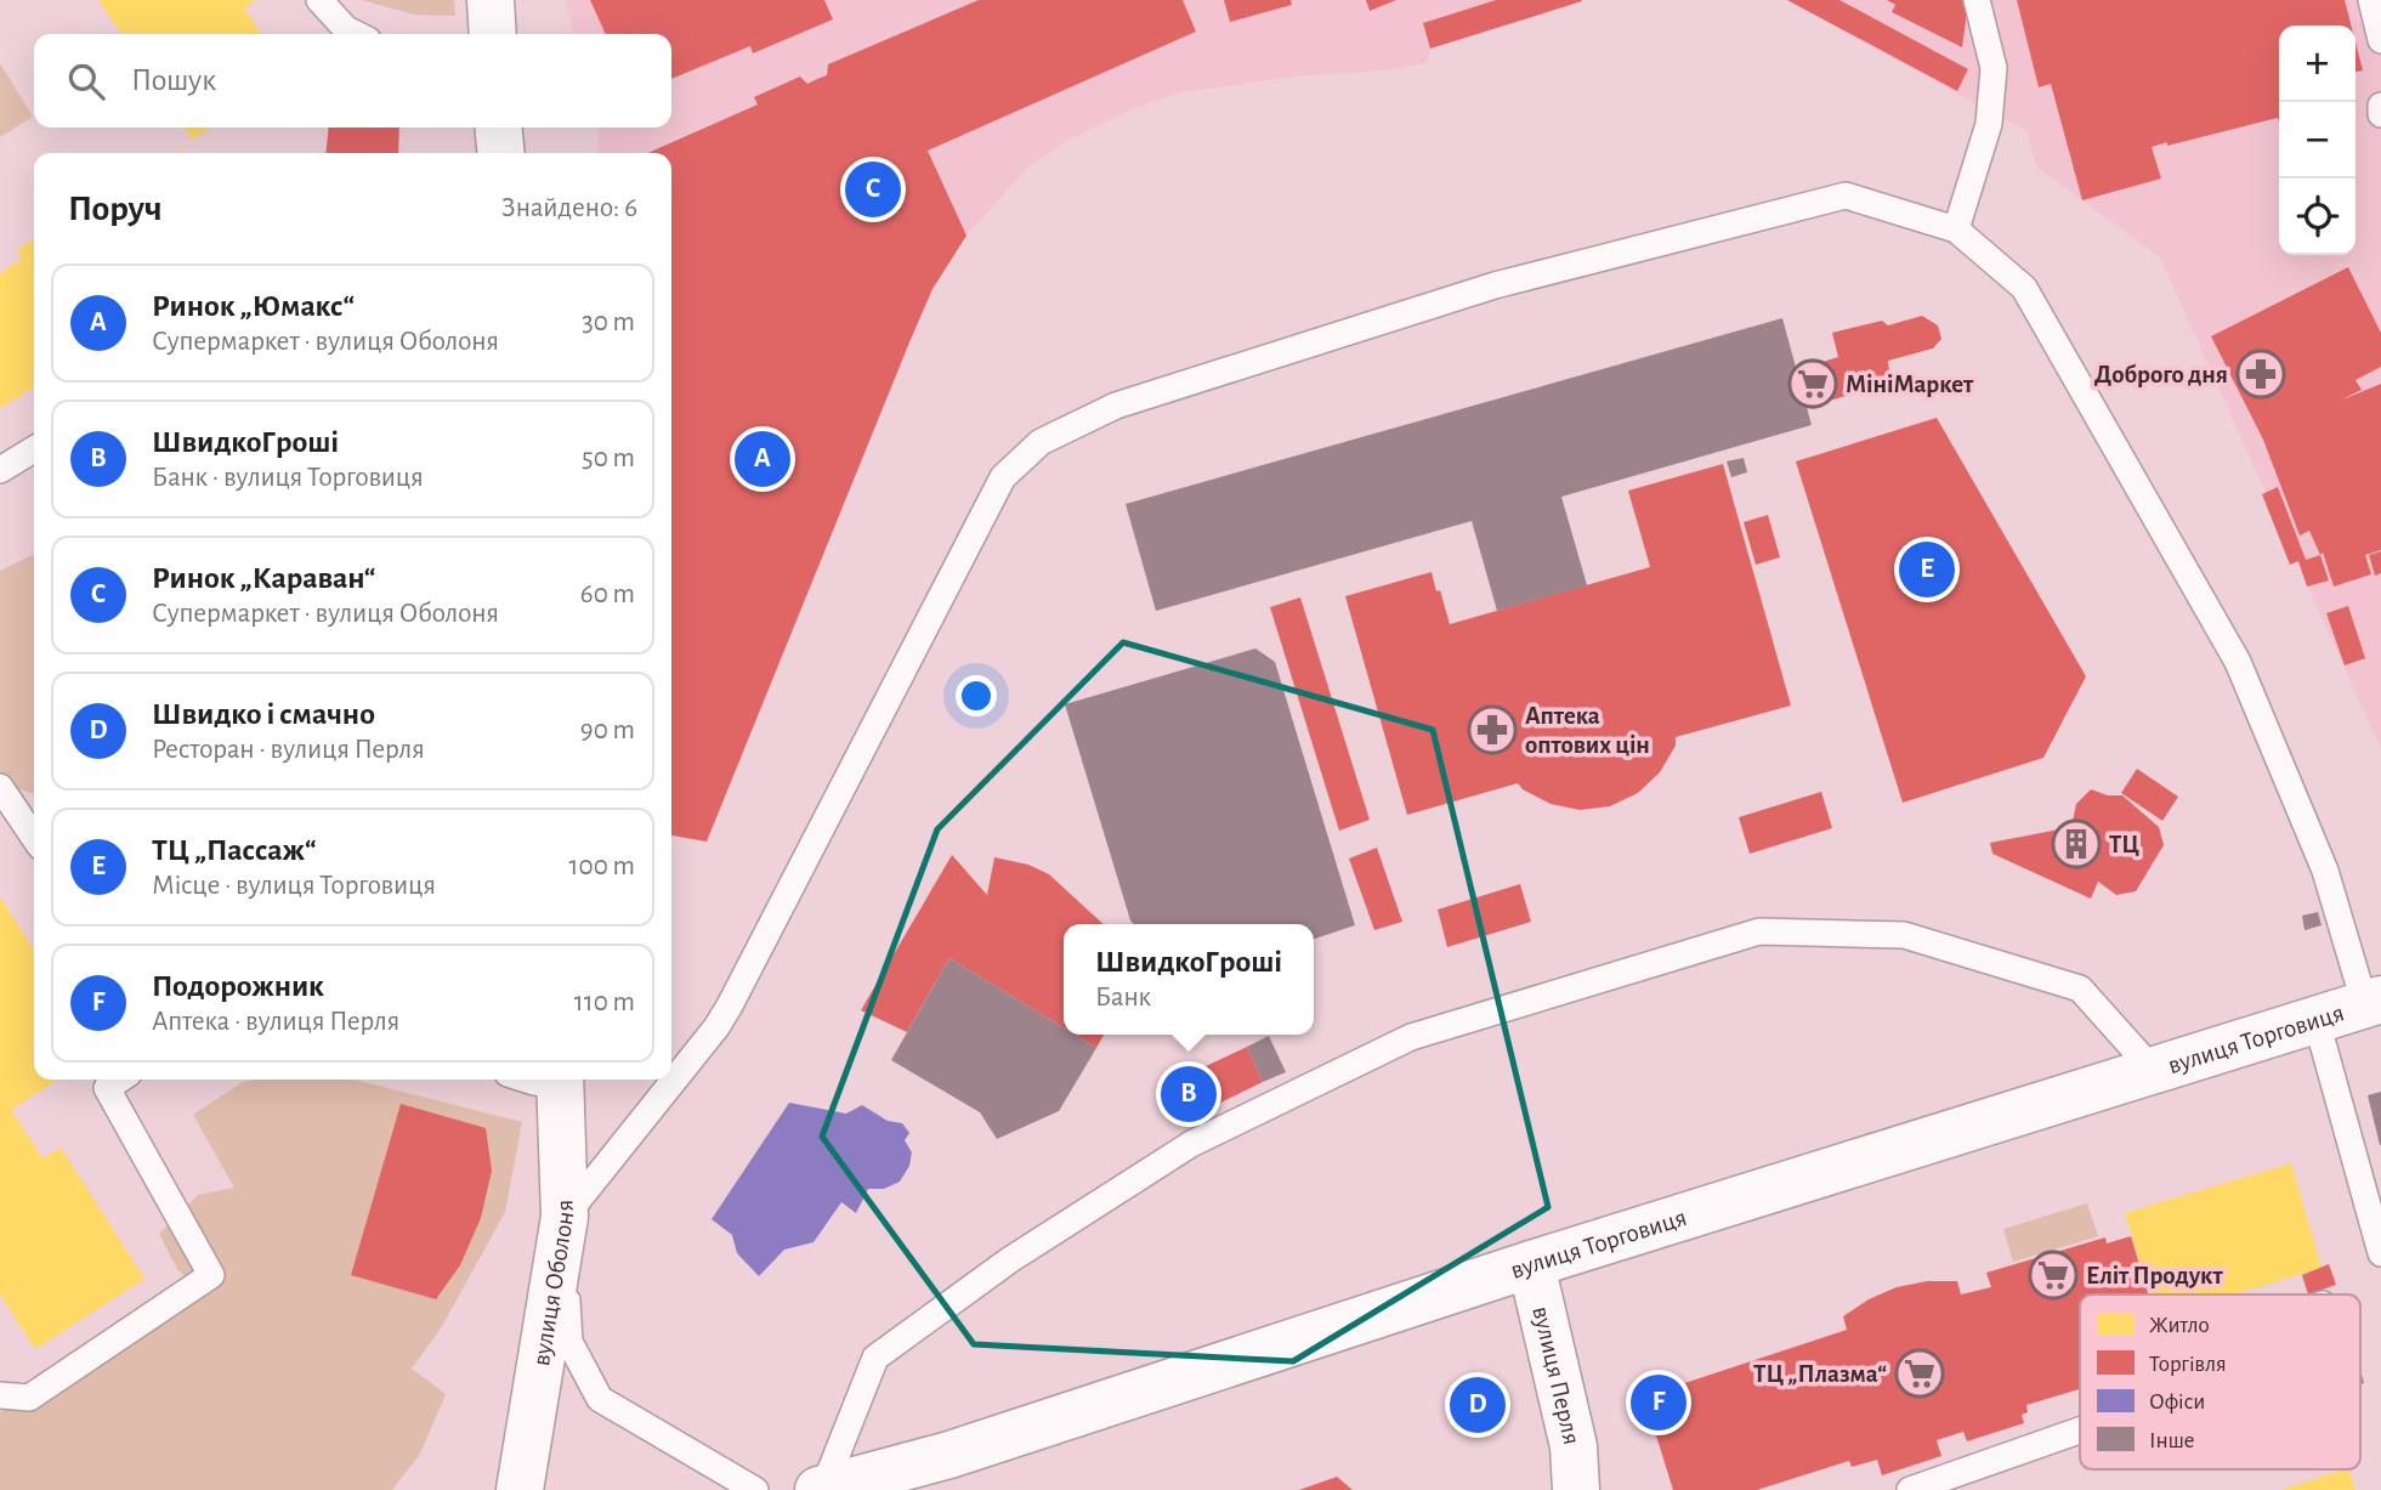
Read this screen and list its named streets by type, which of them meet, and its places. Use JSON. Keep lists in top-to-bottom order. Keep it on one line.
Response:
{"streets":{"main road":["вулиця Торговиця","вулиця Оболоня","вулиця Перля"]},"crossings":[["вулиця Торговиця","вулиця Перля"]],"places":{"pharmacy":["Доброго дня","Аптека оптових цін"],"supermarket":["МініМаркет","Еліт Продукт","ТЦ „Плазма“"],"building":["ТЦ"]},"legend":["Житло","Торгівля","Офіси","Інше"],"page":{"map_buttons":["+","−"],"search":"Пошук","heading":["Поруч","Знайдено: 6"],"pins":["C","A","E","B","F","D"],"list":[{"mark":"A","name":"Ринок „Юмакс“","note":"Супермаркет · вулиця Оболоня","value":"30 m"},{"mark":"B","name":"ШвидкоГроші","note":"Банк · вулиця Торговиця","value":"50 m"},{"mark":"C","name":"Ринок „Караван“","note":"Супермаркет · вулиця Оболоня","value":"60 m"},{"mark":"D","name":"Швидко і смачно","note":"Ресторан · вулиця Перля","value":"90 m"},{"mark":"E","name":"ТЦ „Пассаж“","note":"Місце · вулиця Торговиця","value":"100 m"},{"mark":"F","name":"Подорожник","note":"Аптека · вулиця Перля","value":"110 m"}],"popup":["ШвидкоГроші","Банк"]}}
